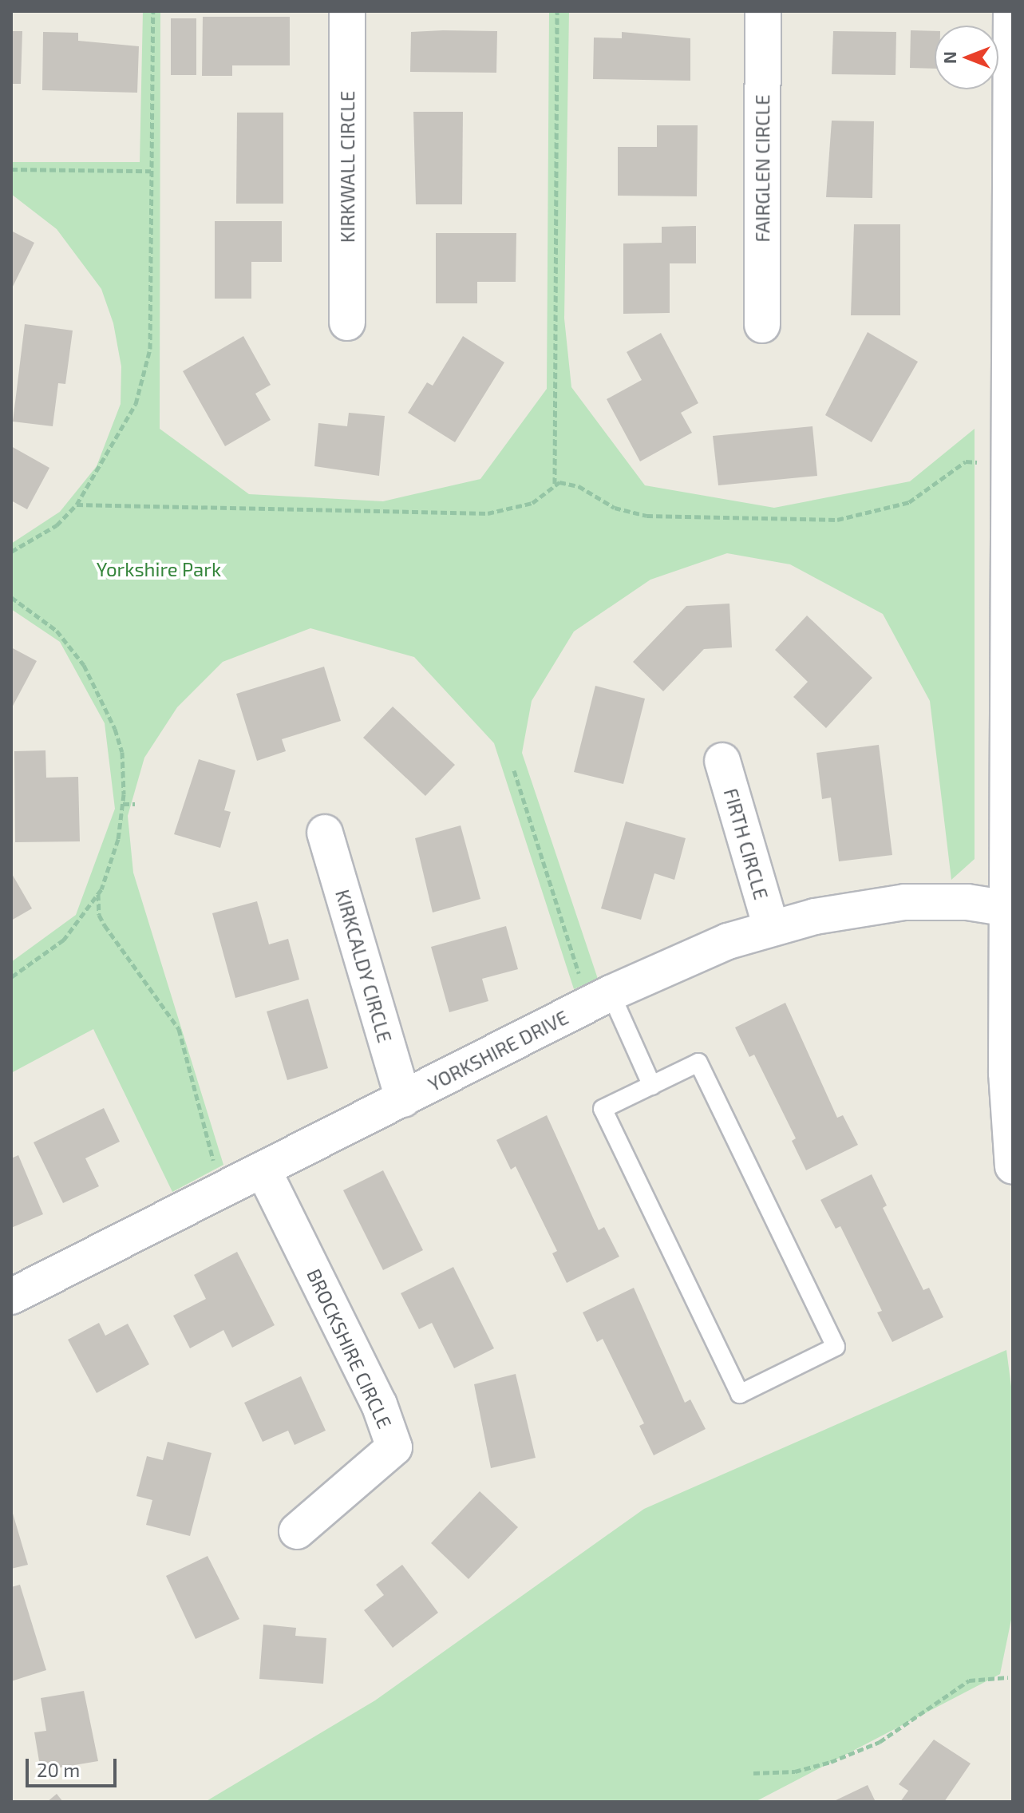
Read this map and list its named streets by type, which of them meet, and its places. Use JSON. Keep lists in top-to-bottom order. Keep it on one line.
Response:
{"streets":{"street":["KIRKWALL CIRCLE","FAIRGLEN CIRCLE","FIRTH CIRCLE","KIRKCALDY CIRCLE","YORKSHIRE DRIVE","BROCKSHIRE CIRCLE"]},"crossings":[["FIRTH CIRCLE","YORKSHIRE DRIVE"],["KIRKCALDY CIRCLE","YORKSHIRE DRIVE"],["YORKSHIRE DRIVE","BROCKSHIRE CIRCLE"]],"parks":["Yorkshire Park"],"scale_bar":"20 m","north":"left"}
